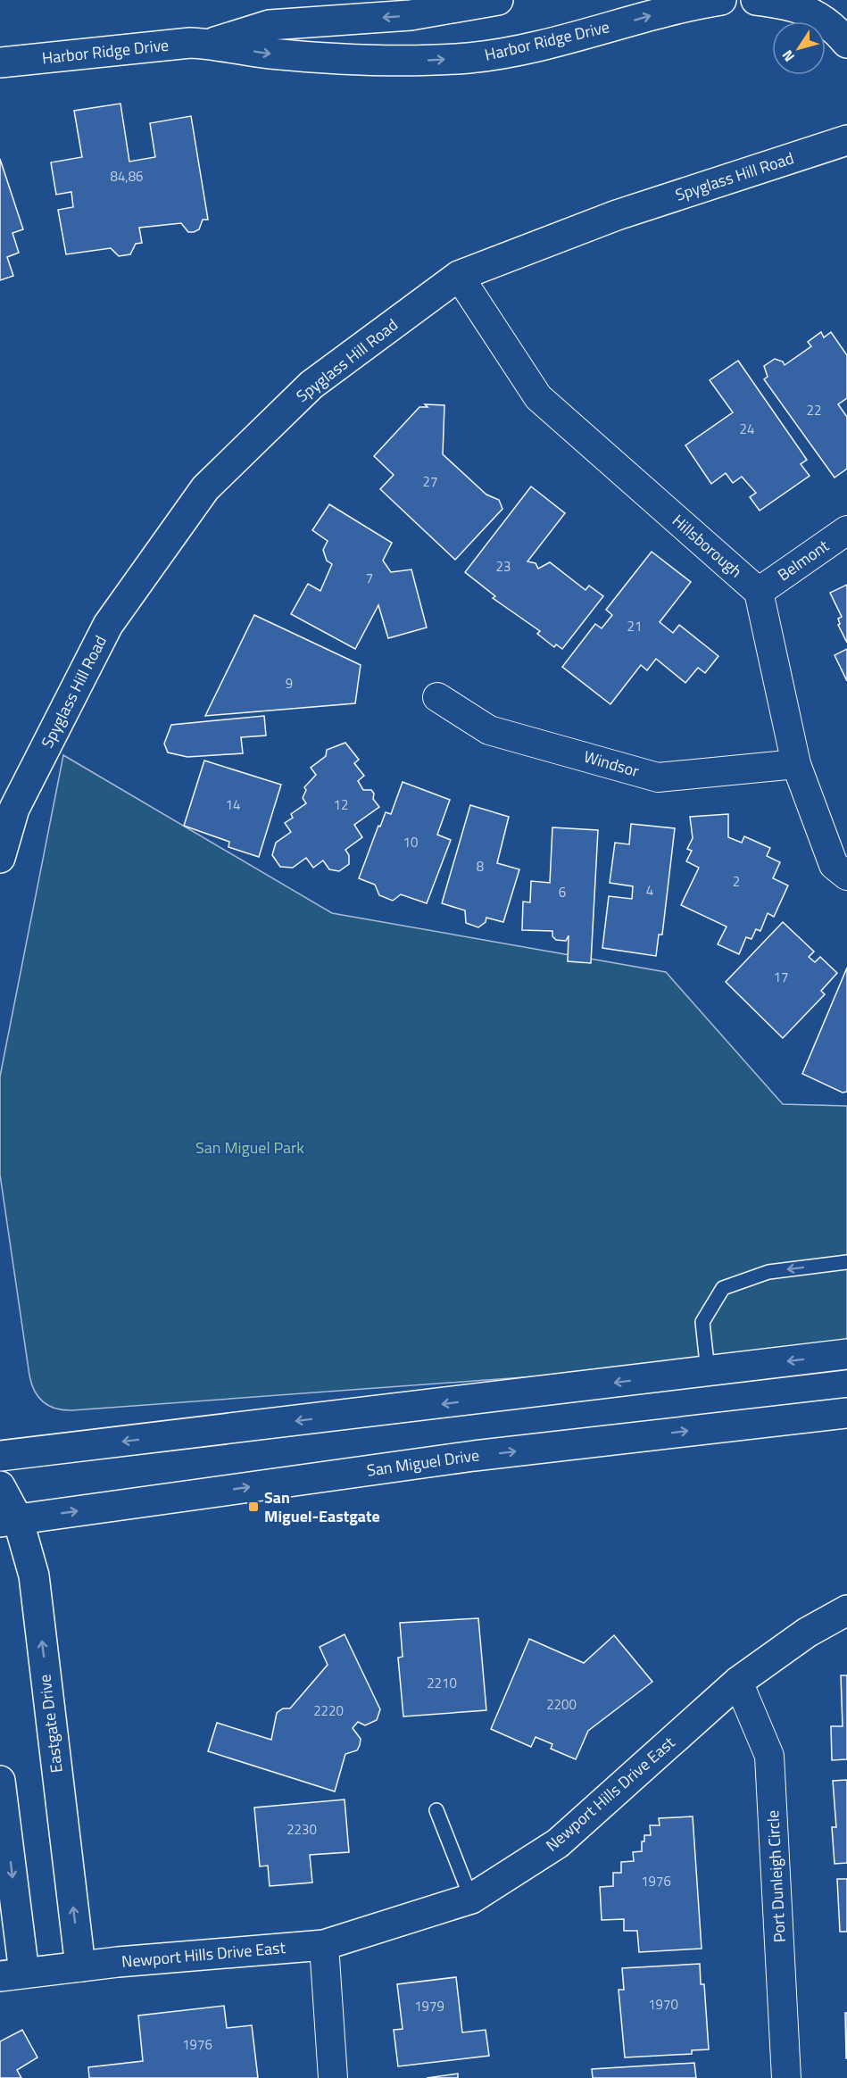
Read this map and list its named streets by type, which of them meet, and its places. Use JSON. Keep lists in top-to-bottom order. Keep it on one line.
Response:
{"streets":{"main road":["Harbor Ridge Drive","Spyglass Hill Road","San Miguel Drive","Eastgate Drive","Newport Hills Drive East"],"street":["Hillsborough","Belmont","Windsor","Port Dunleigh Circle"]},"crossings":[["Spyglass Hill Road","Hillsborough"],["Hillsborough","Belmont"],["San Miguel Drive","Eastgate Drive"],["Eastgate Drive","Newport Hills Drive East"],["Newport Hills Drive East","Port Dunleigh Circle"]],"parks":["San Miguel Park"],"places":{"transit":["San Miguel-Eastgate"]},"house_numbers":["84,86","22","24","27","23","7","21","9","14","12","10","8","2","4","6","17","2210","2200","2220","2230","1976","1970","1979","1976"],"north":"bottom left"}
